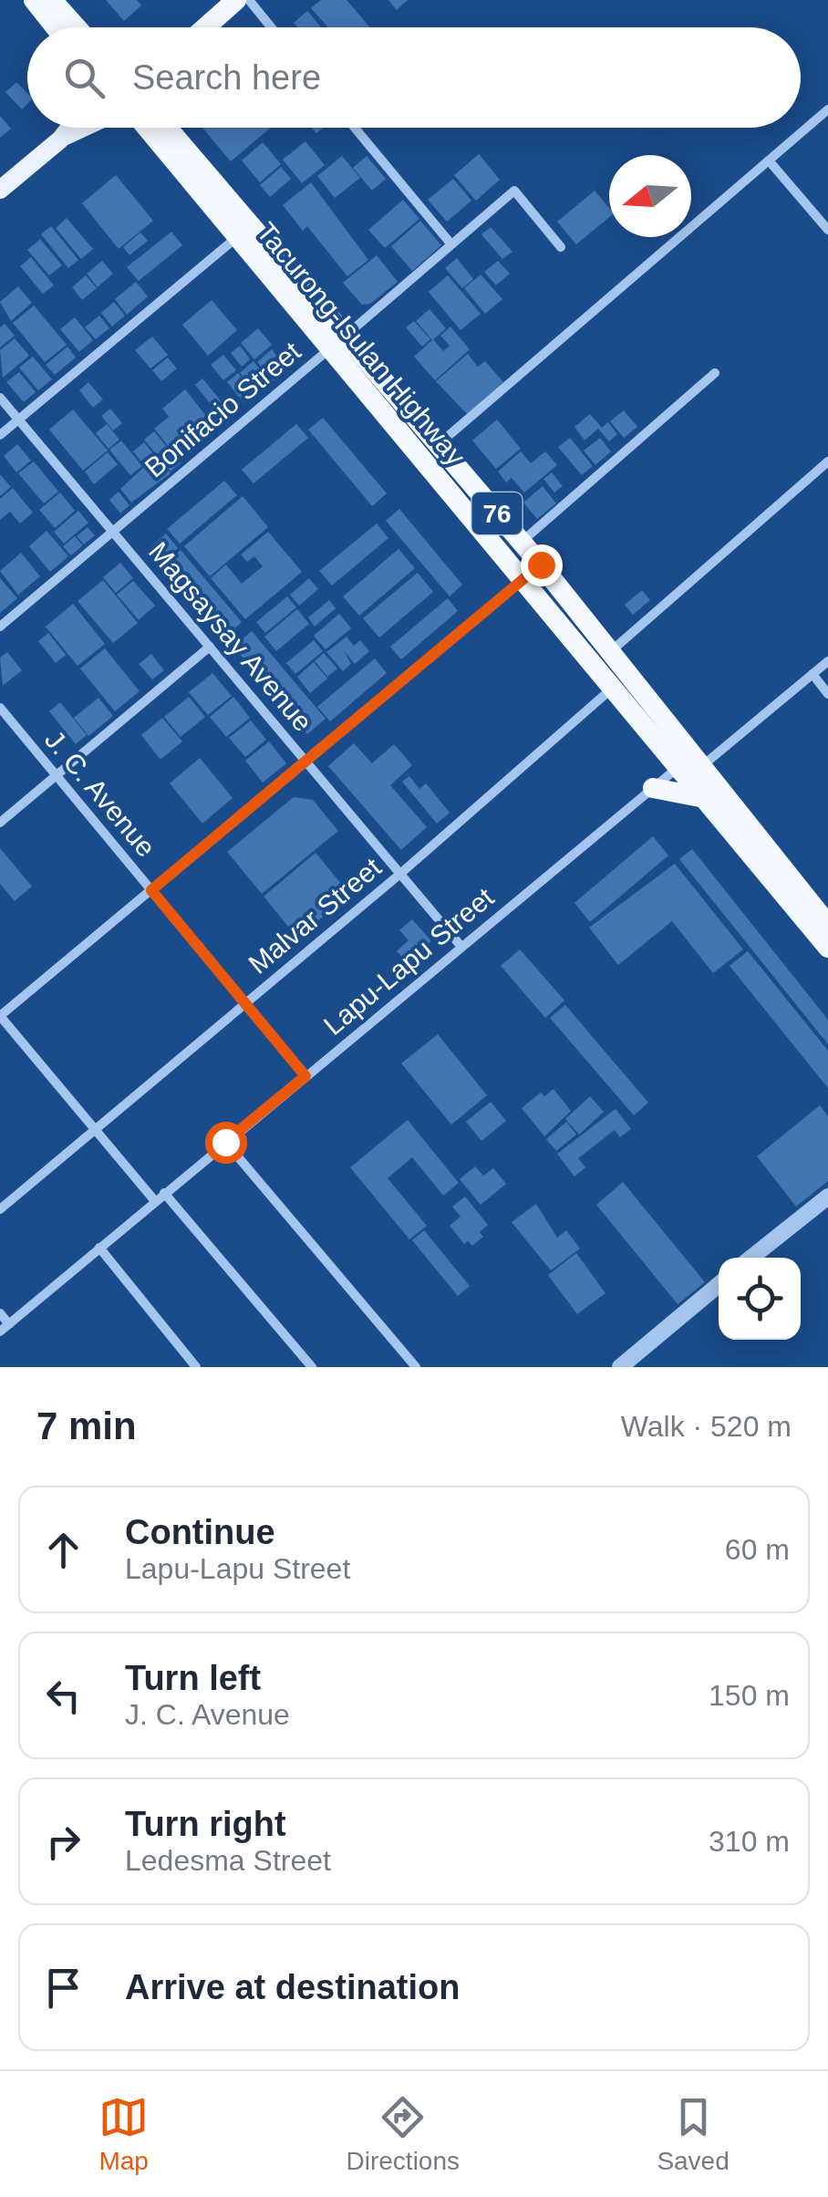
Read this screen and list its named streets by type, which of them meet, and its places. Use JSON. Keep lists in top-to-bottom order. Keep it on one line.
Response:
{"streets":{"highway":["Tacurong-Isulan Highway","76"],"street":["Bonifacio Street","Magsaysay Avenue","J. C. Avenue","Malvar Street","Lapu-Lapu Street"]},"crossings":[["Tacurong-Isulan Highway","Bonifacio Street"],["Tacurong-Isulan Highway","Malvar Street"],["Tacurong-Isulan Highway","Lapu-Lapu Street"],["Bonifacio Street","Magsaysay Avenue"],["Magsaysay Avenue","Malvar Street"],["Magsaysay Avenue","Lapu-Lapu Street"],["J. C. Avenue","Malvar Street"],["J. C. Avenue","Lapu-Lapu Street"]],"north":"left","page":{"search":"Search here","heading":["7 min","Walk · 520 m"],"list":[["Continue","Lapu-Lapu Street","60 m"],["Turn left","J. C. Avenue","150 m"],["Turn right","Ledesma Street","310 m"],"Arrive at destination"],"nav":["Map","Directions","Saved"]}}
